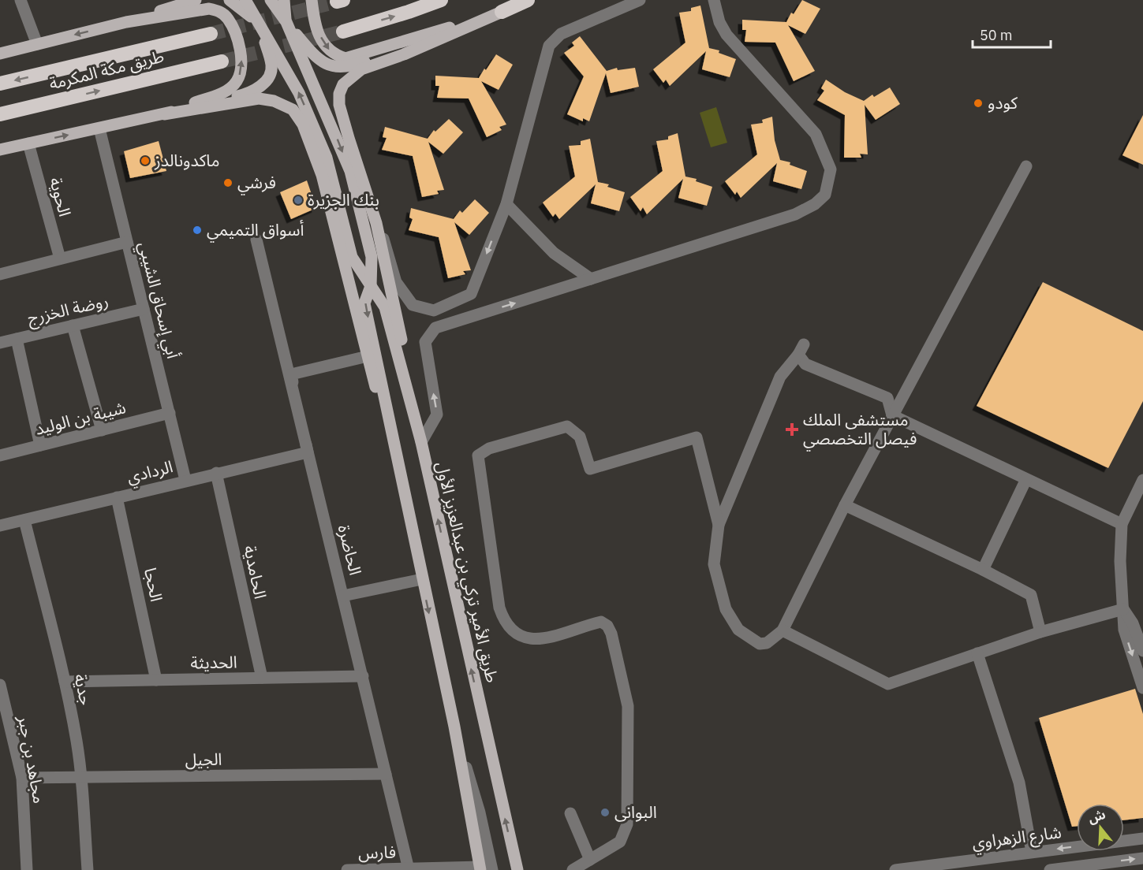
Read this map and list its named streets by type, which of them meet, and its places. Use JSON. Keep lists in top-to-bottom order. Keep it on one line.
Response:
{"streets":{"highway":["طريق مكة المكرمة"],"main road":["طريق الأمير تركي بن عبدالعزيز الأول"],"street":["الحوية","أبي إسحاق الشيبي","روضة الخزرج","شيبة بن الوليد","الردادي","الحاضرة","الحامدية","الحجا","الحديثة","جدية","مجاهد بن جبر","الجيل","شارع الزهراوي","فارس"]},"crossings":[["أبي إسحاق الشيبي","روضة الخزرج"],["أبي إسحاق الشيبي","شيبة بن الوليد"],["أبي إسحاق الشيبي","الردادي"],["الردادي","الحاضرة"],["الردادي","الحامدية"],["الردادي","الحجا"],["الردادي","جدية"],["الحاضرة","الحديثة"],["الحاضرة","الجيل"],["الحاضرة","فارس"],["الحامدية","الحديثة"],["الحجا","الحديثة"],["الحديثة","جدية"],["جدية","الجيل"],["مجاهد بن جبر","الجيل"]],"places":{"other":["كودو","ماكدونالدز","فرشي","بنك الجزيرة","أسواق التميمي","البوانى"],"health":["مستشفى الملك فيصل التخصصي"]},"scale_bar":"50 m","north":"top"}
